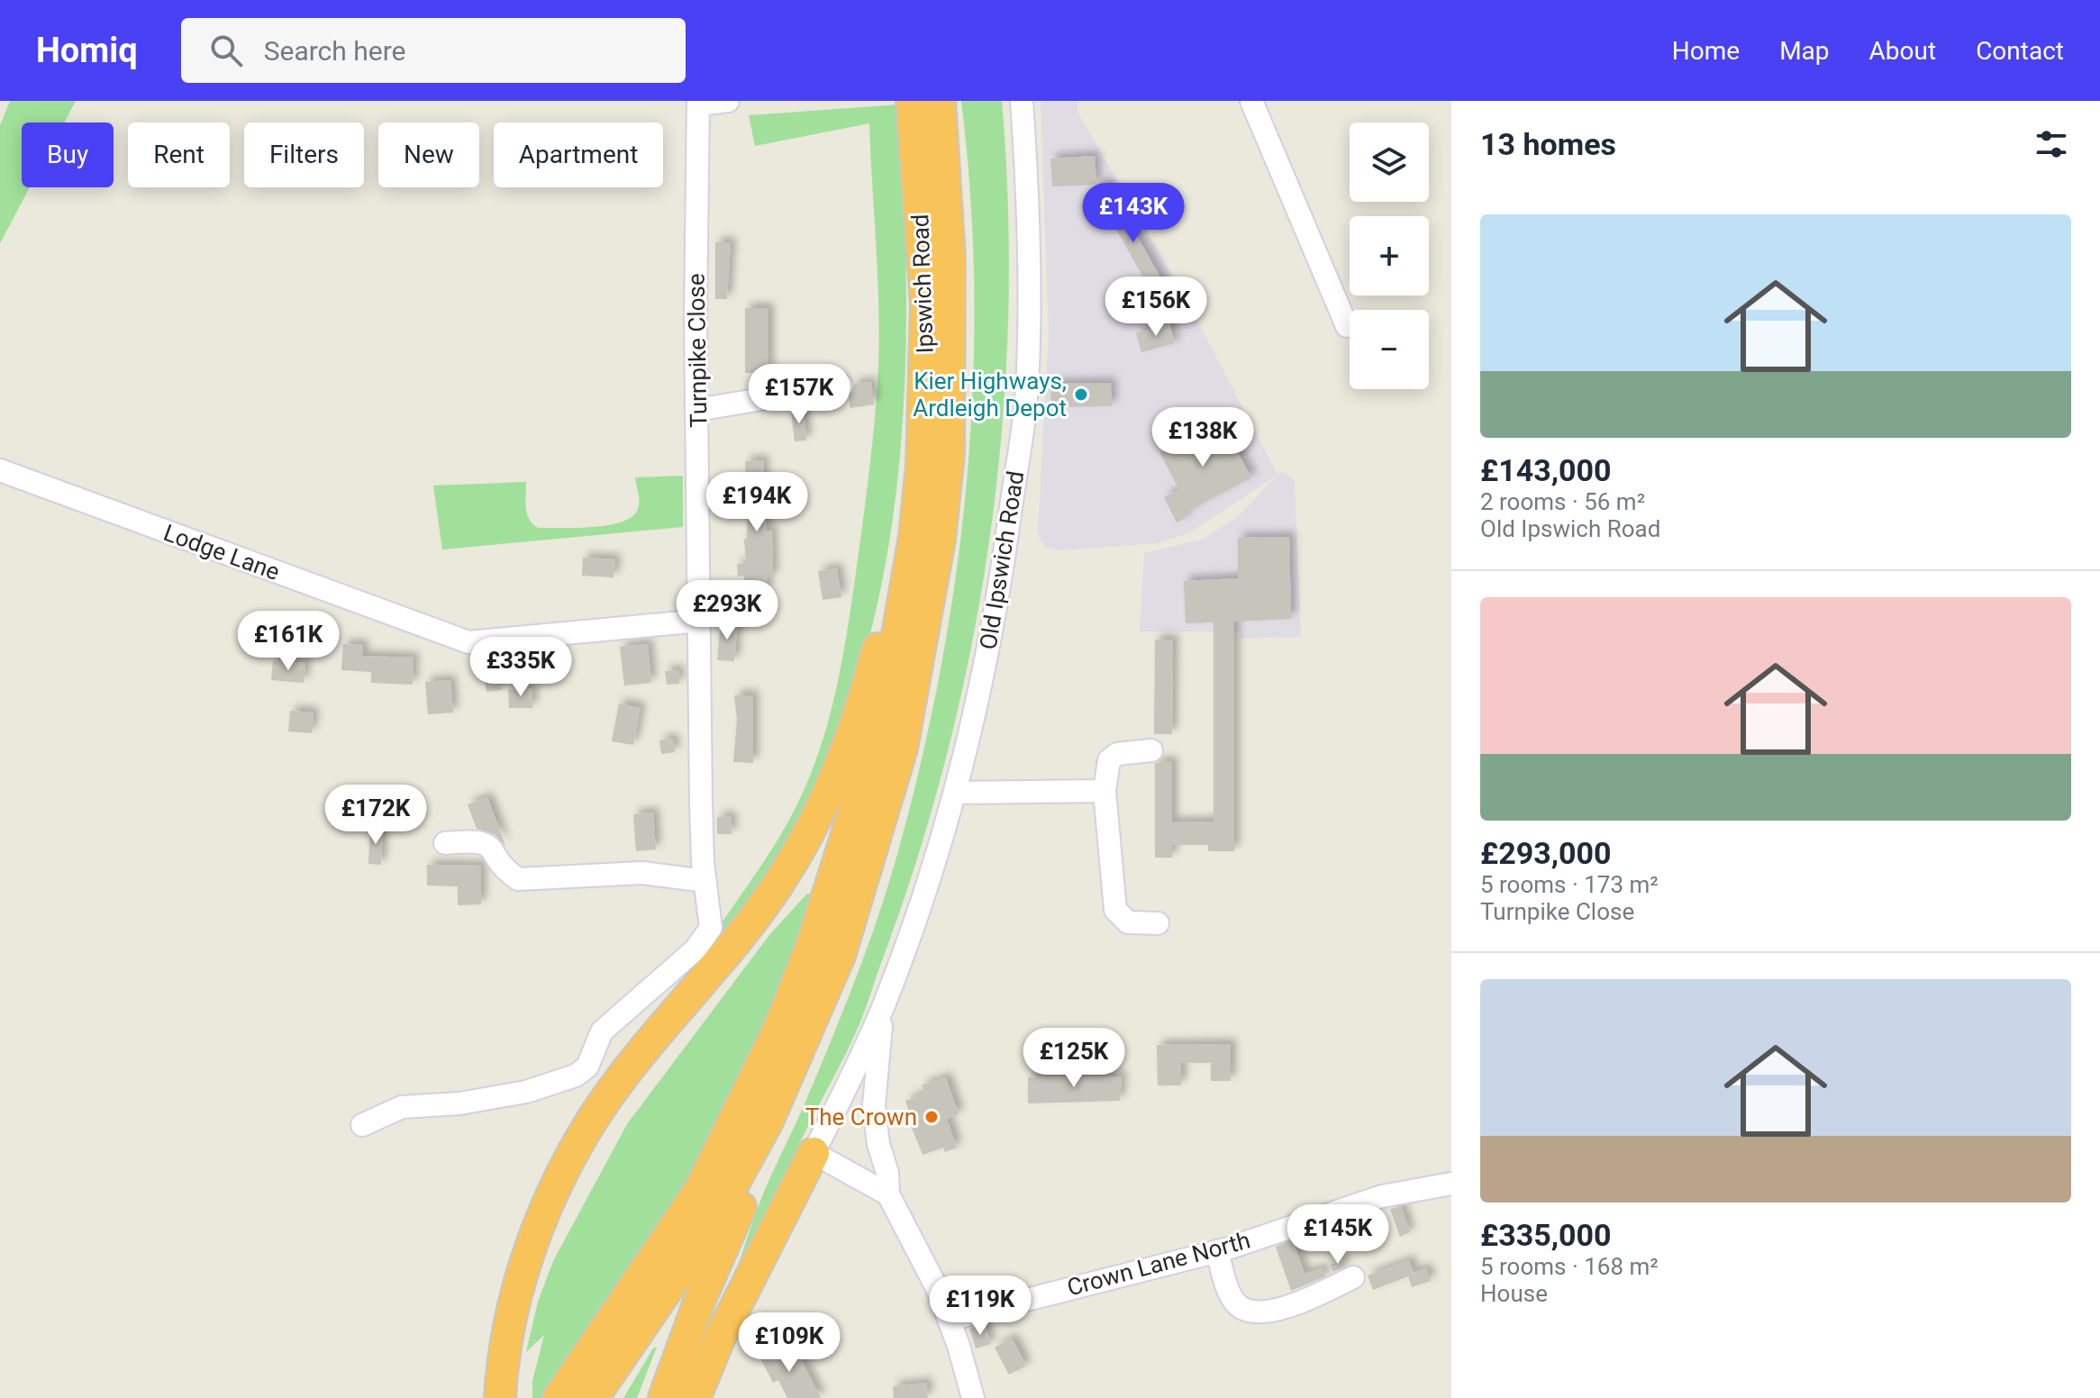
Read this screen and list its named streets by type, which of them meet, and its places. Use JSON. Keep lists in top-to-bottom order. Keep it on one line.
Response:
{"streets":{"highway":["Ipswich Road"],"street":["Turnpike Close","Lodge Lane","Old Ipswich Road","Crown Lane North"]},"crossings":[["Turnpike Close","Lodge Lane"],["Old Ipswich Road","Crown Lane North"]],"places":["Kier Highways, Ardleigh Depot","The Crown"],"page":{"header":"Homiq","search":"Search here","nav":["Home","Map","About","Contact"],"heading":"13 homes","map_buttons":["+","−"],"chip":["Buy","Rent","Filters","New","Apartment"],"price":["£143K","£156K","£157K","£138K","£194K","£293K","£161K","£335K","£172K","£125K","£145K","£119K","£109K"],"list":[{"name":"£143,000","note":"2 rooms · 56 m² · Old Ipswich Road"},{"name":"£293,000","note":"5 rooms · 173 m² · Turnpike Close"},{"name":"£335,000","note":"5 rooms · 168 m² · House"}]}}
